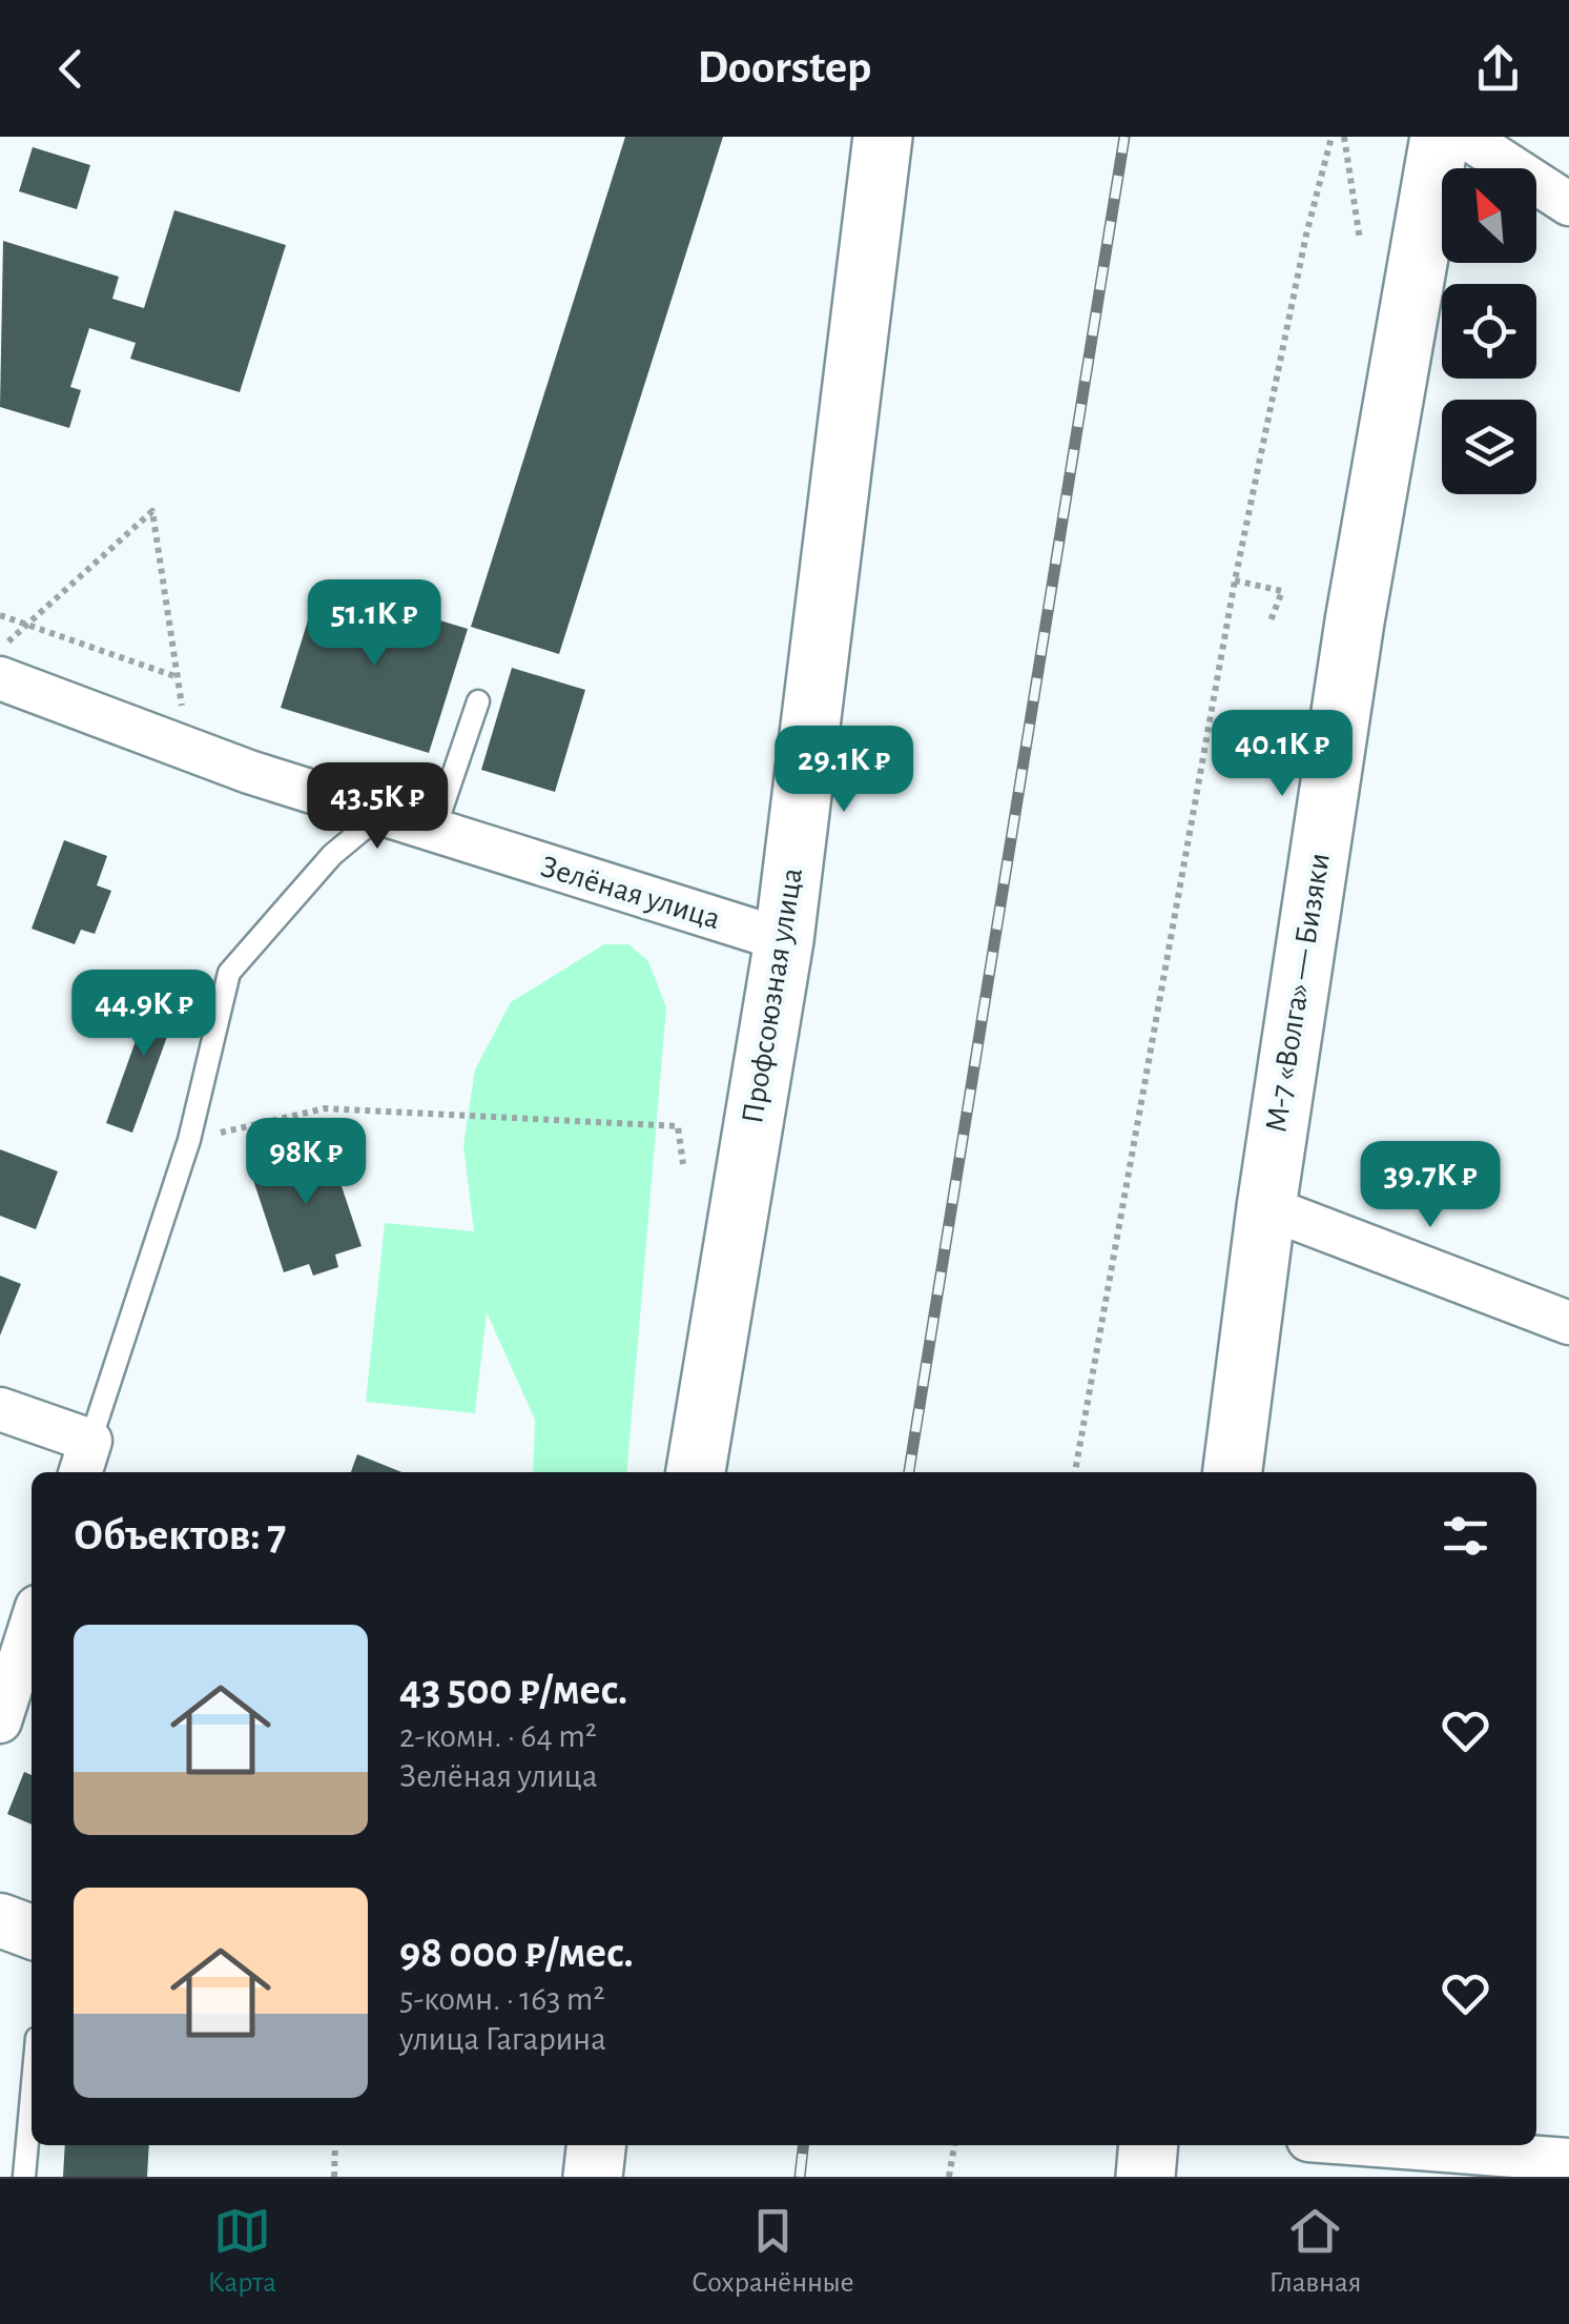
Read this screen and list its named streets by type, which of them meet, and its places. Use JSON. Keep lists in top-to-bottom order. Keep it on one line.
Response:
{"streets":{"main road":["М-7 «Волга» — Бизяки","Профсоюзная улица"],"street":["Зелёная улица"]},"crossings":[["Зелёная улица","Профсоюзная улица"]],"north":"top left","page":{"header":"Doorstep","price":["51.1K ₽","40.1K ₽","29.1K ₽","43.5K ₽","44.9K ₽","98K ₽","39.7K ₽"],"heading":"Объектов: 7","list":[{"name":"43 500 ₽/мес.","note":"2-комн. · 64 m² · Зелёная улица"},{"name":"98 000 ₽/мес.","note":"5-комн. · 163 m² · улица Гагарина"}],"tabs":["Карта","Сохранённые","Главная"]}}
